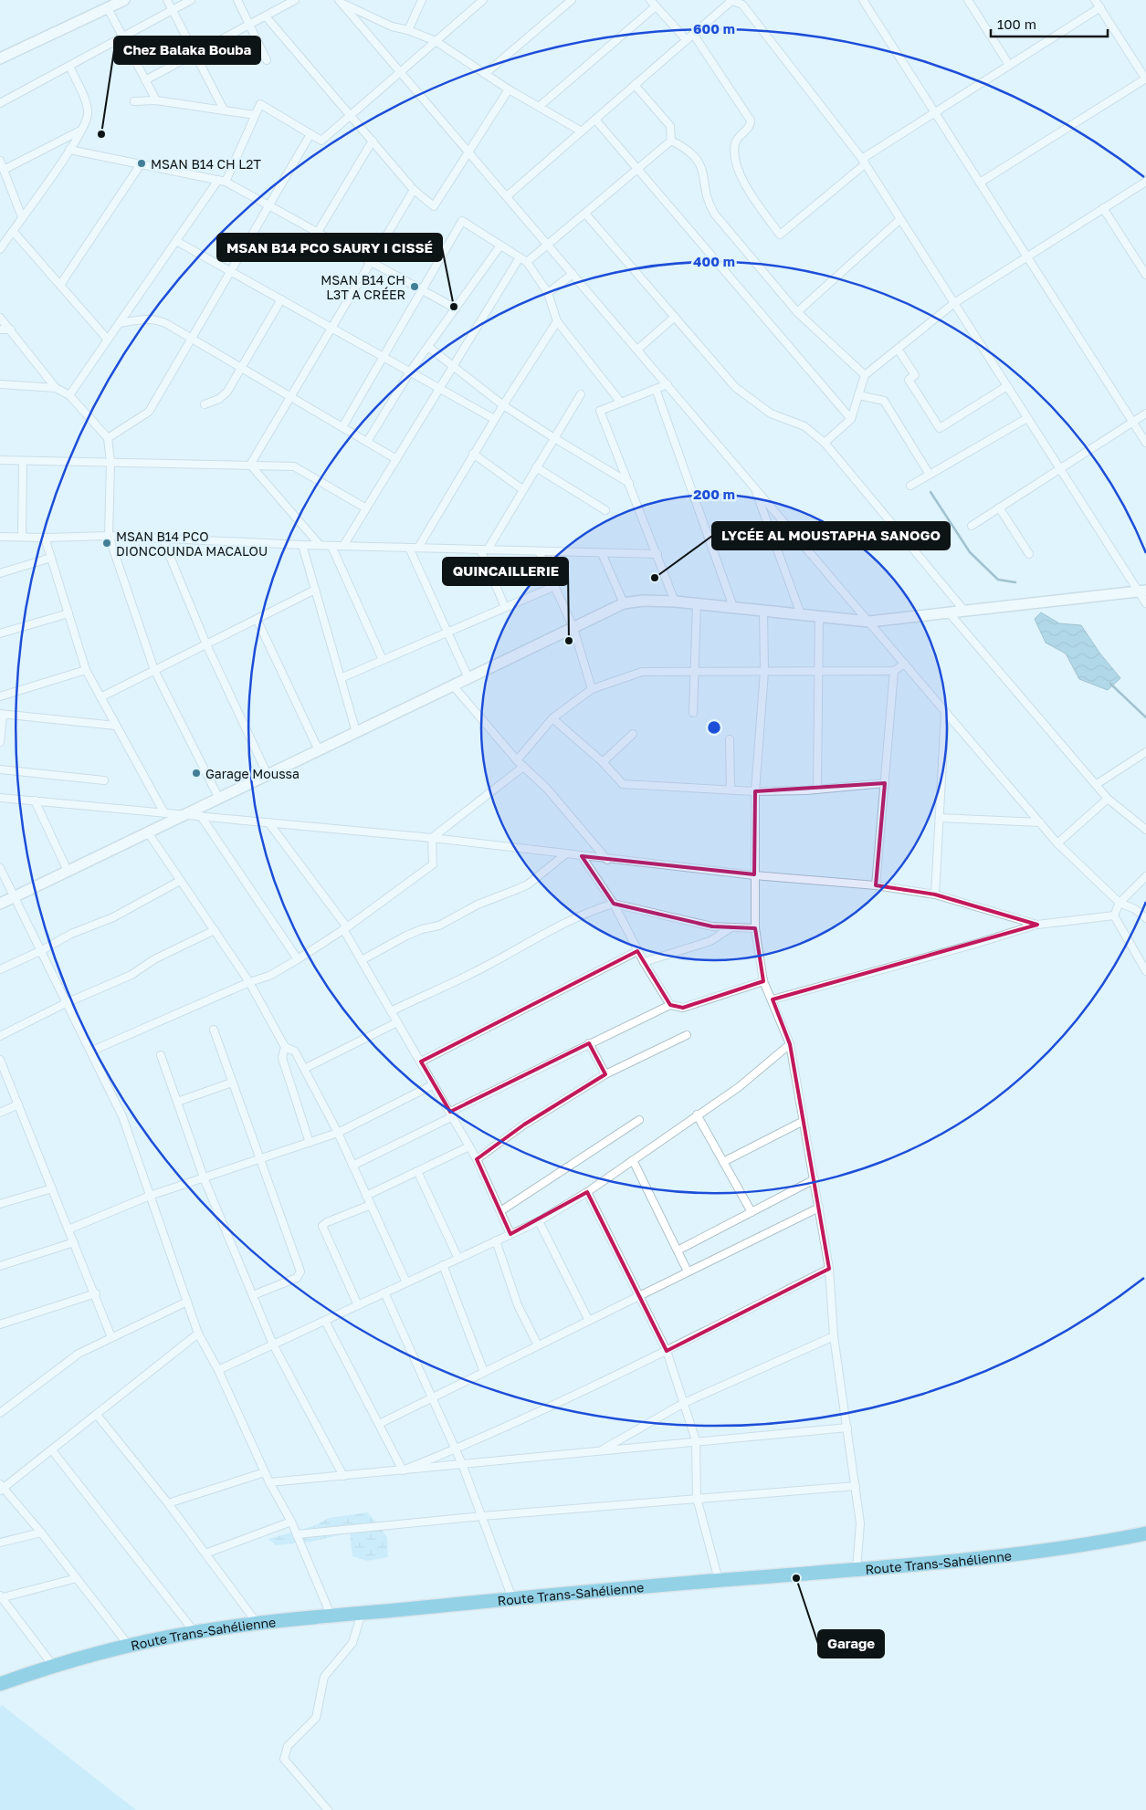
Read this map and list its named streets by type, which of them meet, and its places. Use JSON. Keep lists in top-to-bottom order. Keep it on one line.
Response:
{"streets":{"highway":["Route Trans-Sahélienne"]},"places":["Chez Balaka Bouba","MSAN B14 CH L2T","MSAN B14 CH L3T A CRÉER","MSAN B14 PCO SAURY I CISSÉ","MSAN B14 PCO DIONCOUNDA MACALOU","LYCÉE AL MOUSTAPHA SANOGO","QUINCAILLERIE","Garage Moussa","Garage"],"scale_bar":"100 m","rings":["600 m","400 m","200 m"]}
